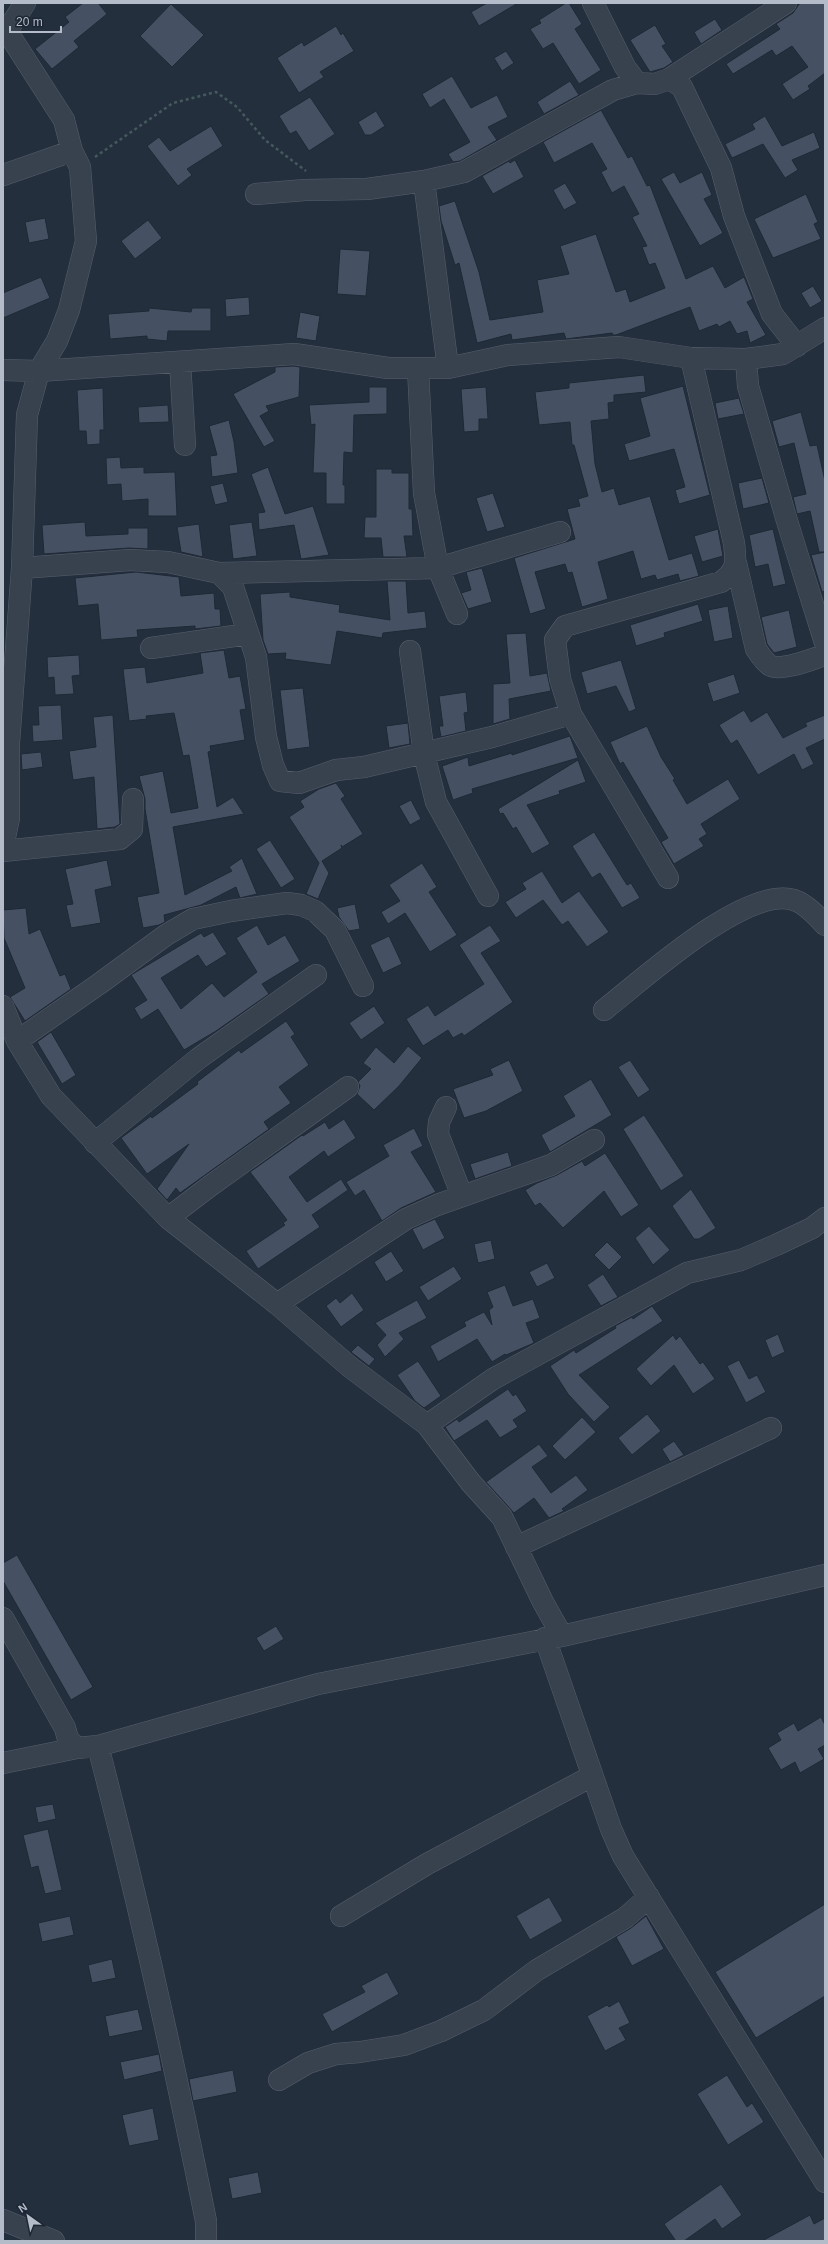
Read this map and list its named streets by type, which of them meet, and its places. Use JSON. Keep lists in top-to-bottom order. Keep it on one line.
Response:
{"scale_bar":"20 m","north":"top left"}
